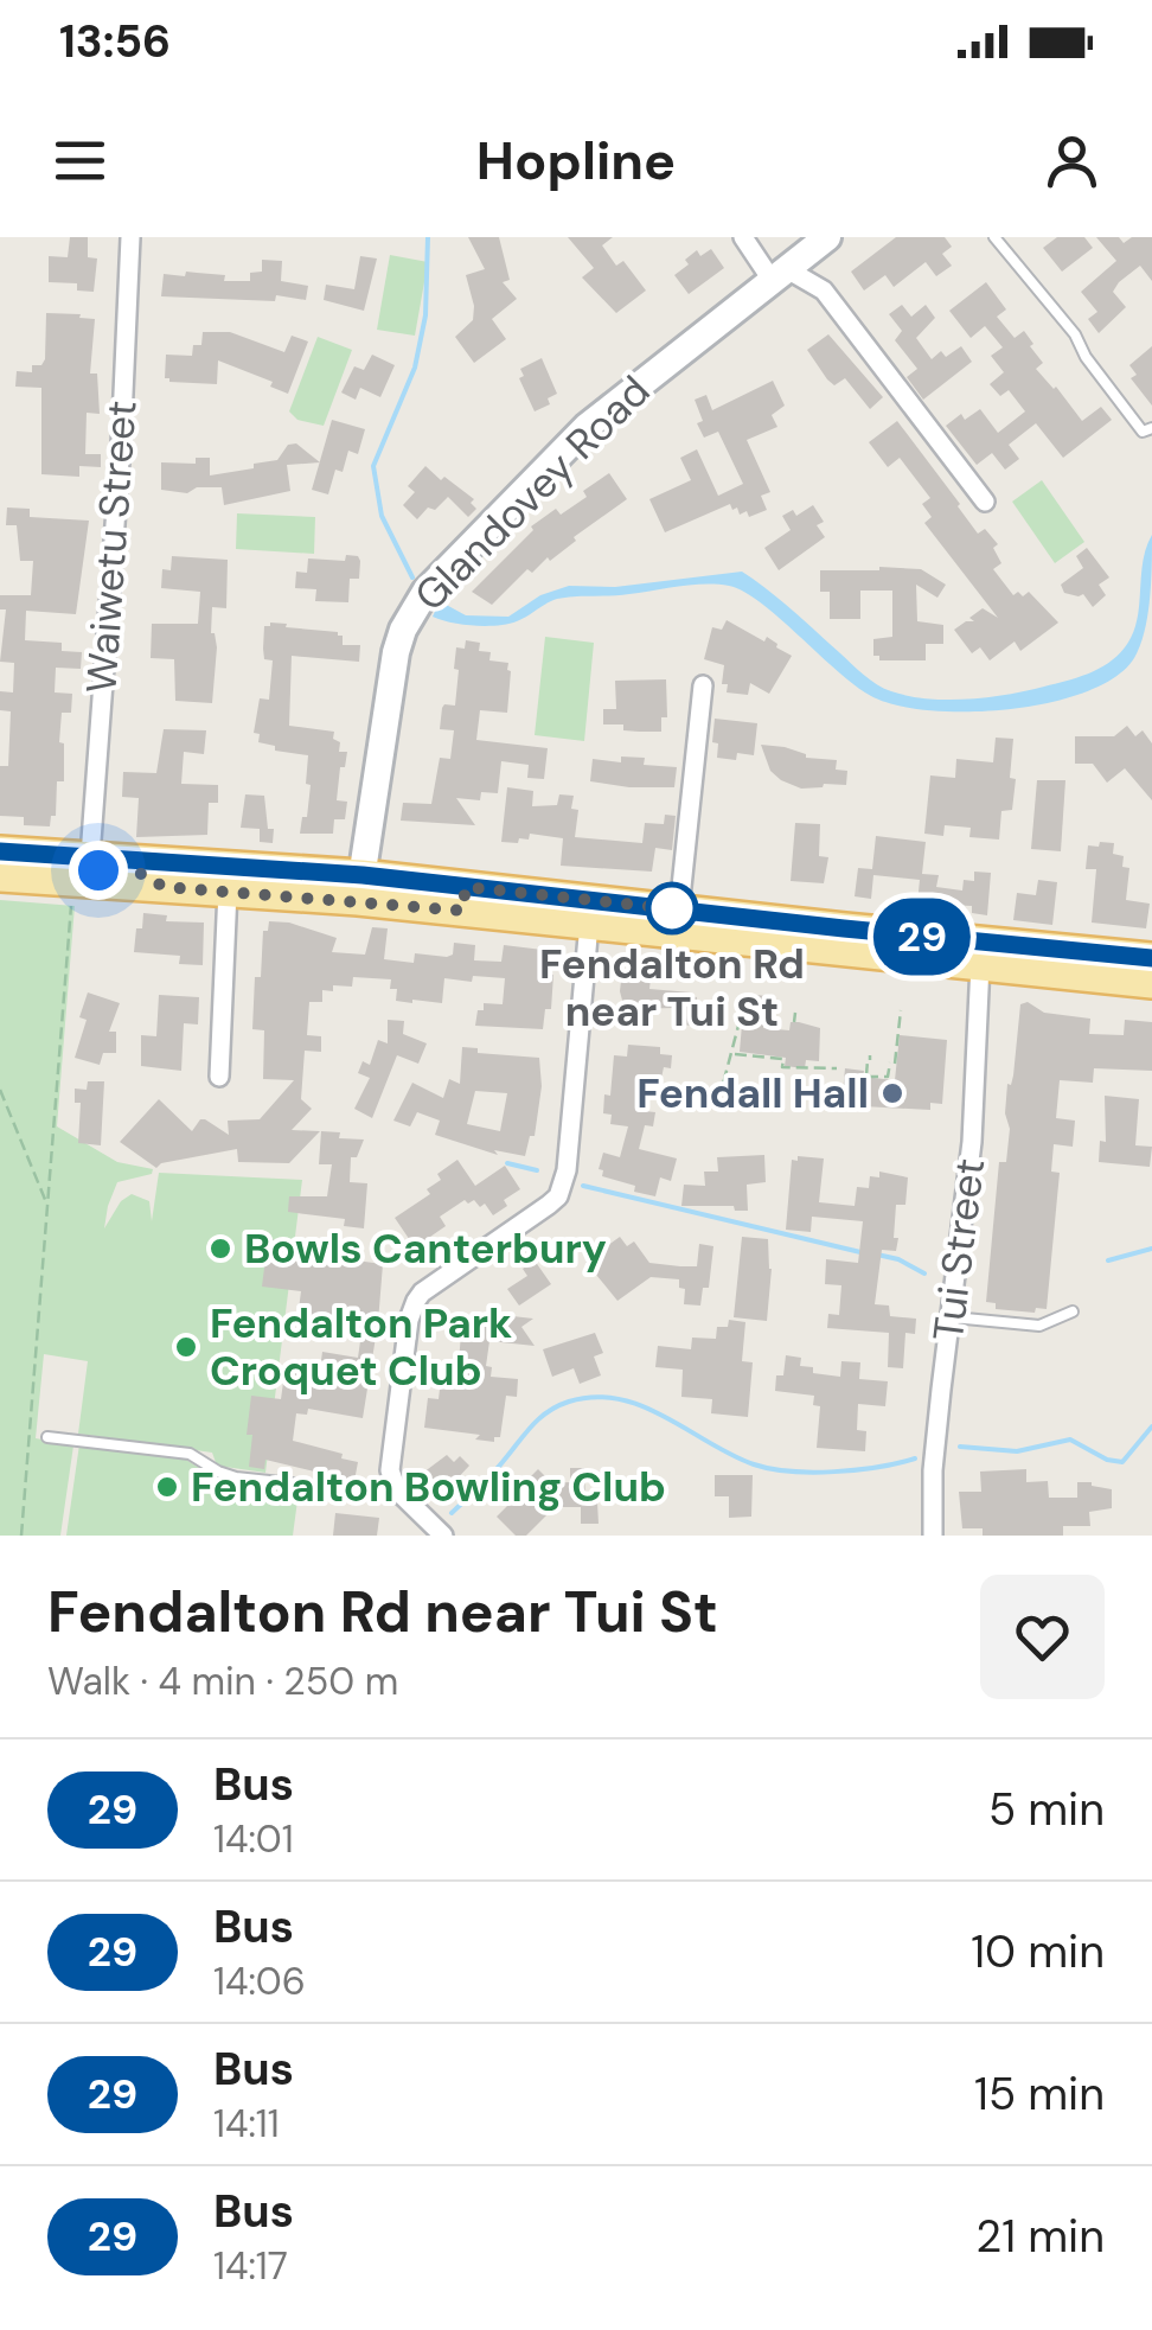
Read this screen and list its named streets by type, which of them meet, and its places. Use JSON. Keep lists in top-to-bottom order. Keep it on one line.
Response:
{"streets":{"street":["Glandovey Road","Waiwetu Street","Tui Street"]},"places":["Fendalton Rd near Tui St","Fendall Hall","Bowls Canterbury","Fendalton Park Croquet Club","Fendalton Bowling Club"],"lines":["bus line 29"],"page":{"status":"13:56","header":"Hopline","on_map":"29","heading":["Fendalton Rd near Tui St","Walk · 4 min · 250 m"],"list":[{"mark":"29","name":"Bus","note":"14:01","value":"5 min"},{"mark":"29","name":"Bus","note":"14:06","value":"10 min"},{"mark":"29","name":"Bus","note":"14:11","value":"15 min"},{"mark":"29","name":"Bus","note":"14:17","value":"21 min"}]}}
